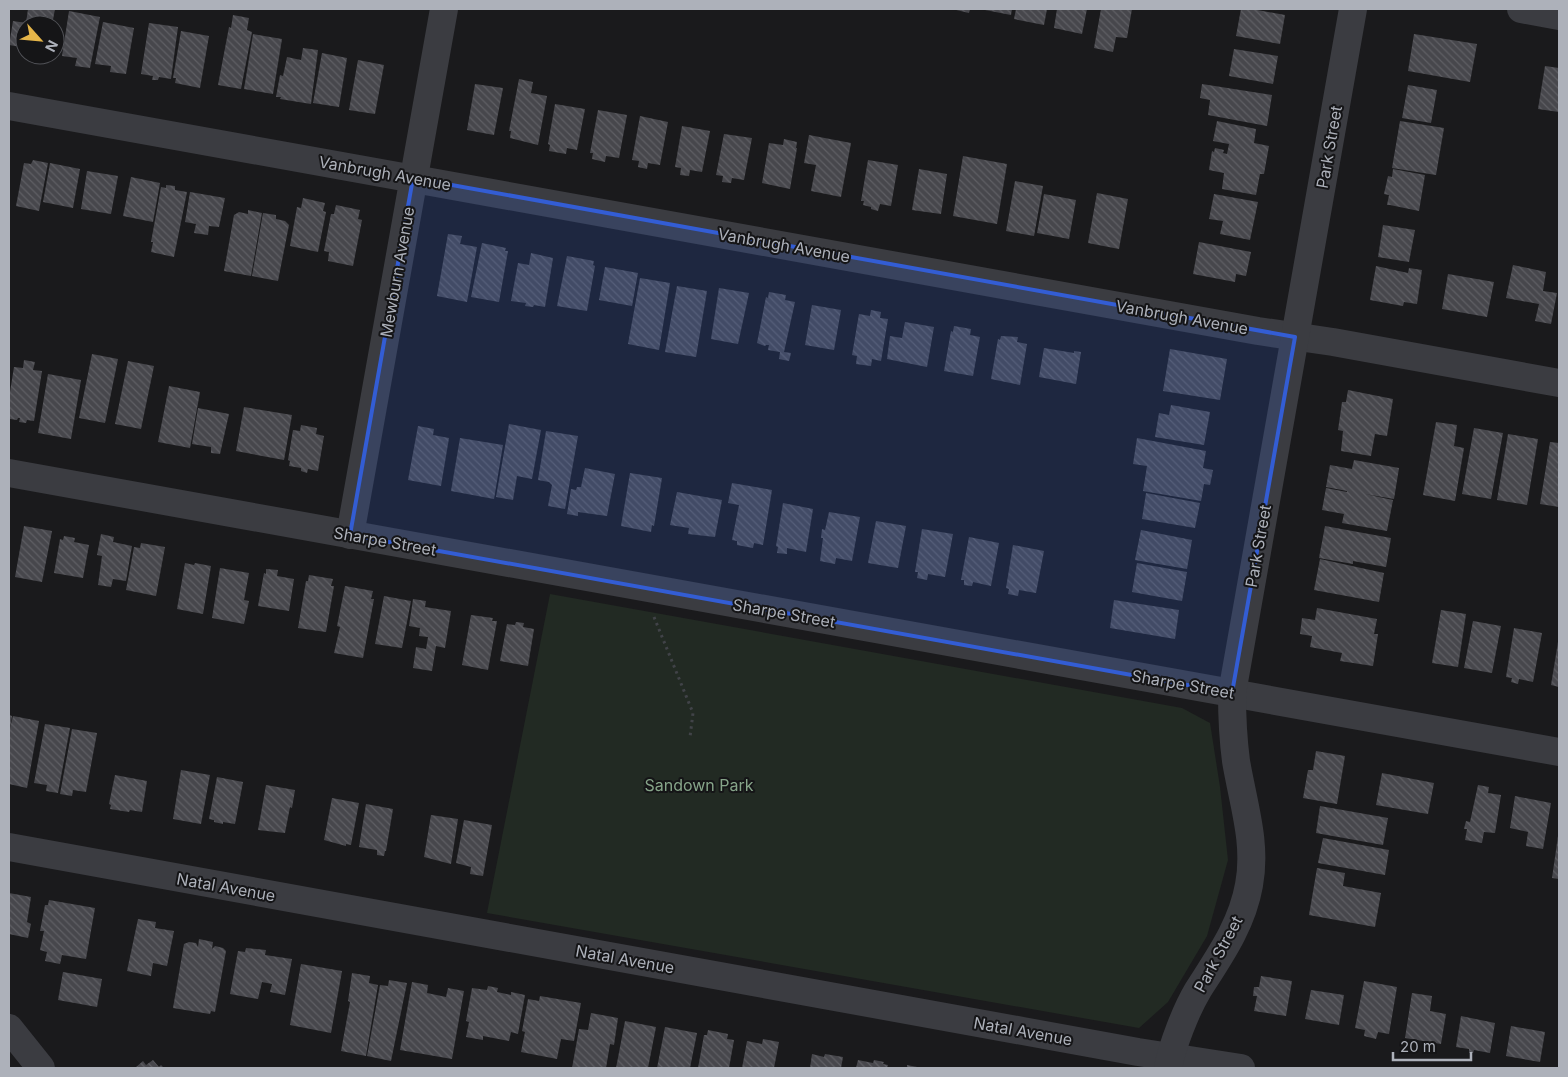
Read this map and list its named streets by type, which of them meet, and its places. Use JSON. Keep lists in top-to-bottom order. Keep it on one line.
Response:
{"streets":{"street":["Park Street","Vanbrugh Avenue","Mewburn Avenue","Sharpe Street","Natal Avenue"]},"crossings":[["Park Street","Vanbrugh Avenue"],["Park Street","Sharpe Street"],["Park Street","Natal Avenue"],["Vanbrugh Avenue","Mewburn Avenue"],["Mewburn Avenue","Sharpe Street"]],"parks":["Sandown Park"],"scale_bar":"20 m","north":"bottom right"}
